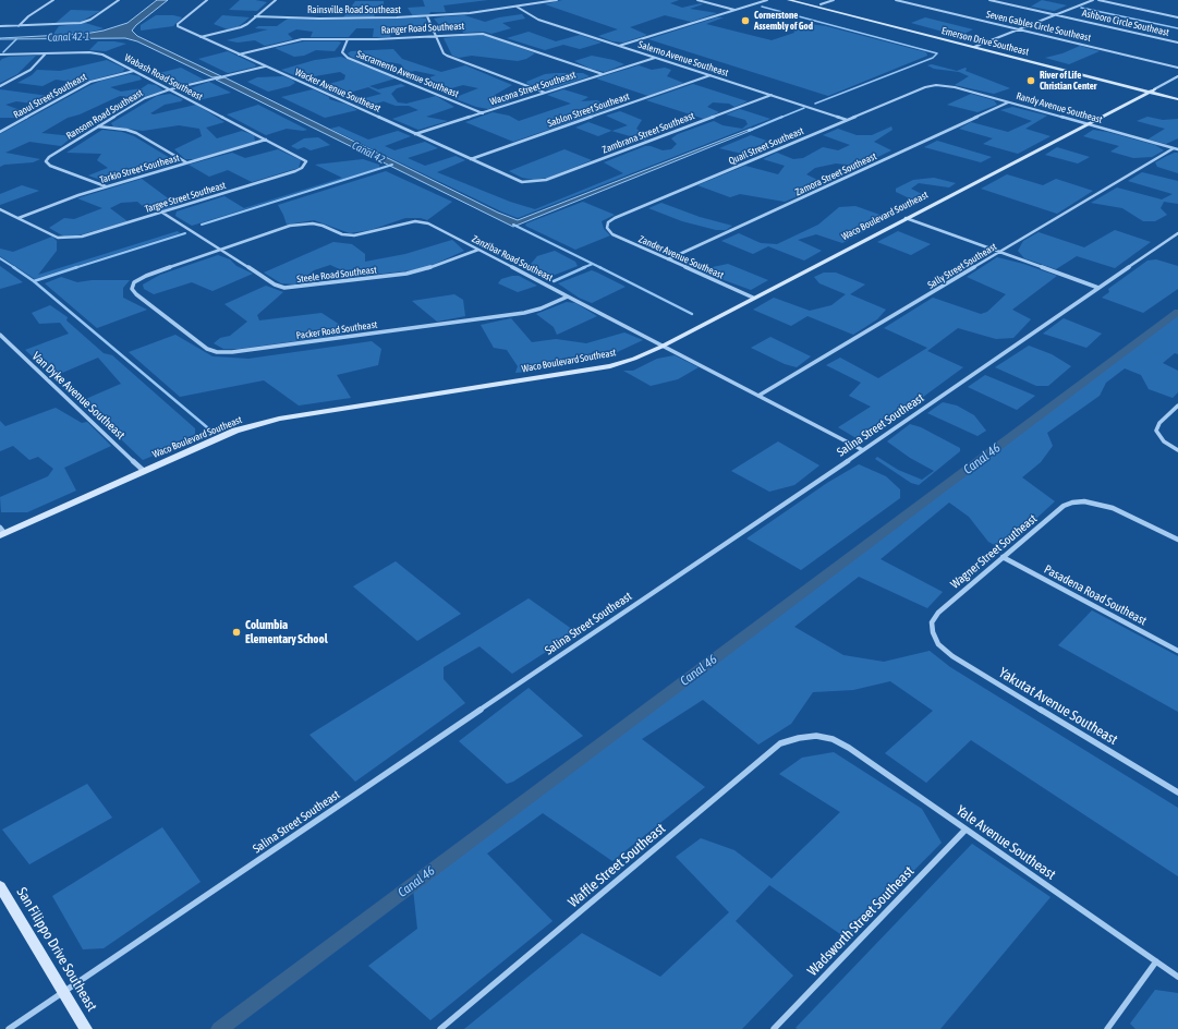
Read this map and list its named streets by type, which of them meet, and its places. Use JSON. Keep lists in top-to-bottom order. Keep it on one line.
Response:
{"streets":{"street":["Rainsville Road Southeast","Ashboro Circle Southeast","Seven Gables Circle Southeast","Ranger Road Southeast","Emerson Drive Southeast","Salerno Avenue Southeast","Sacramento Avenue Southeast","Wabash Road Southeast","Wacona Street Southeast","Wacker Avenue Southeast","Raoul Street Southeast","Randy Avenue Southeast","Sablon Street Southeast","Ransom Road Southeast","Zambrana Street Southeast","Quail Street Southeast","Tarkio Street Southeast","Zamora Street Southeast","Targee Street Southeast","Waco Boulevard Southeast","Zander Avenue Southeast","Zanzibar Road Southeast","Sally Street Southeast","Steele Road Southeast","Packer Road Southeast","Van Dyke Avenue Southeast","Salina Street Southeast","Wagner Street Southeast","Pasadena Road Southeast","Yakutat Avenue Southeast","Yale Avenue Southeast","Waffle Street Southeast","Wadsworth Street Southeast","San Filippo Drive Southeast"]},"crossings":[["Rainsville Road Southeast","Salerno Avenue Southeast"],["Ranger Road Southeast","Sacramento Avenue Southeast"],["Ranger Road Southeast","Wacona Street Southeast"],["Ranger Road Southeast","Wacker Avenue Southeast"],["Emerson Drive Southeast","Waco Boulevard Southeast"],["Salerno Avenue Southeast","Wacona Street Southeast"],["Salerno Avenue Southeast","Sablon Street Southeast"],["Salerno Avenue Southeast","Zambrana Street Southeast"],["Salerno Avenue Southeast","Quail Street Southeast"],["Sacramento Avenue Southeast","Wacona Street Southeast"],["Wabash Road Southeast","Raoul Street Southeast"],["Wabash Road Southeast","Ransom Road Southeast"],["Wabash Road Southeast","Tarkio Street Southeast"],["Wabash Road Southeast","Targee Street Southeast"],["Wacona Street Southeast","Wacker Avenue Southeast"],["Wacker Avenue Southeast","Sablon Street Southeast"],["Wacker Avenue Southeast","Ransom Road Southeast"],["Wacker Avenue Southeast","Zambrana Street Southeast"],["Randy Avenue Southeast","Quail Street Southeast"],["Randy Avenue Southeast","Zamora Street Southeast"],["Randy Avenue Southeast","Waco Boulevard Southeast"],["Randy Avenue Southeast","Sally Street Southeast"],["Ransom Road Southeast","Tarkio Street Southeast"],["Quail Street Southeast","Zander Avenue Southeast"],["Tarkio Street Southeast","Targee Street Southeast"],["Zamora Street Southeast","Zander Avenue Southeast"],["Targee Street Southeast","Steele Road Southeast"],["Waco Boulevard Southeast","Zander Avenue Southeast"],["Waco Boulevard Southeast","Zanzibar Road Southeast"],["Waco Boulevard Southeast","Van Dyke Avenue Southeast"],["Zanzibar Road Southeast","Sally Street Southeast"],["Zanzibar Road Southeast","Steele Road Southeast"],["Zanzibar Road Southeast","Packer Road Southeast"],["Zanzibar Road Southeast","Salina Street Southeast"],["Salina Street Southeast","San Filippo Drive Southeast"],["Wagner Street Southeast","Pasadena Road Southeast"],["Wagner Street Southeast","Yakutat Avenue Southeast"],["Yale Avenue Southeast","Waffle Street Southeast"],["Yale Avenue Southeast","Wadsworth Street Southeast"]],"water":["Canal 42-1","Canal 42","Canal 46"],"places":["Cornerstone Assembly of God","River of Life Christian Center","Columbia Elementary School"]}
